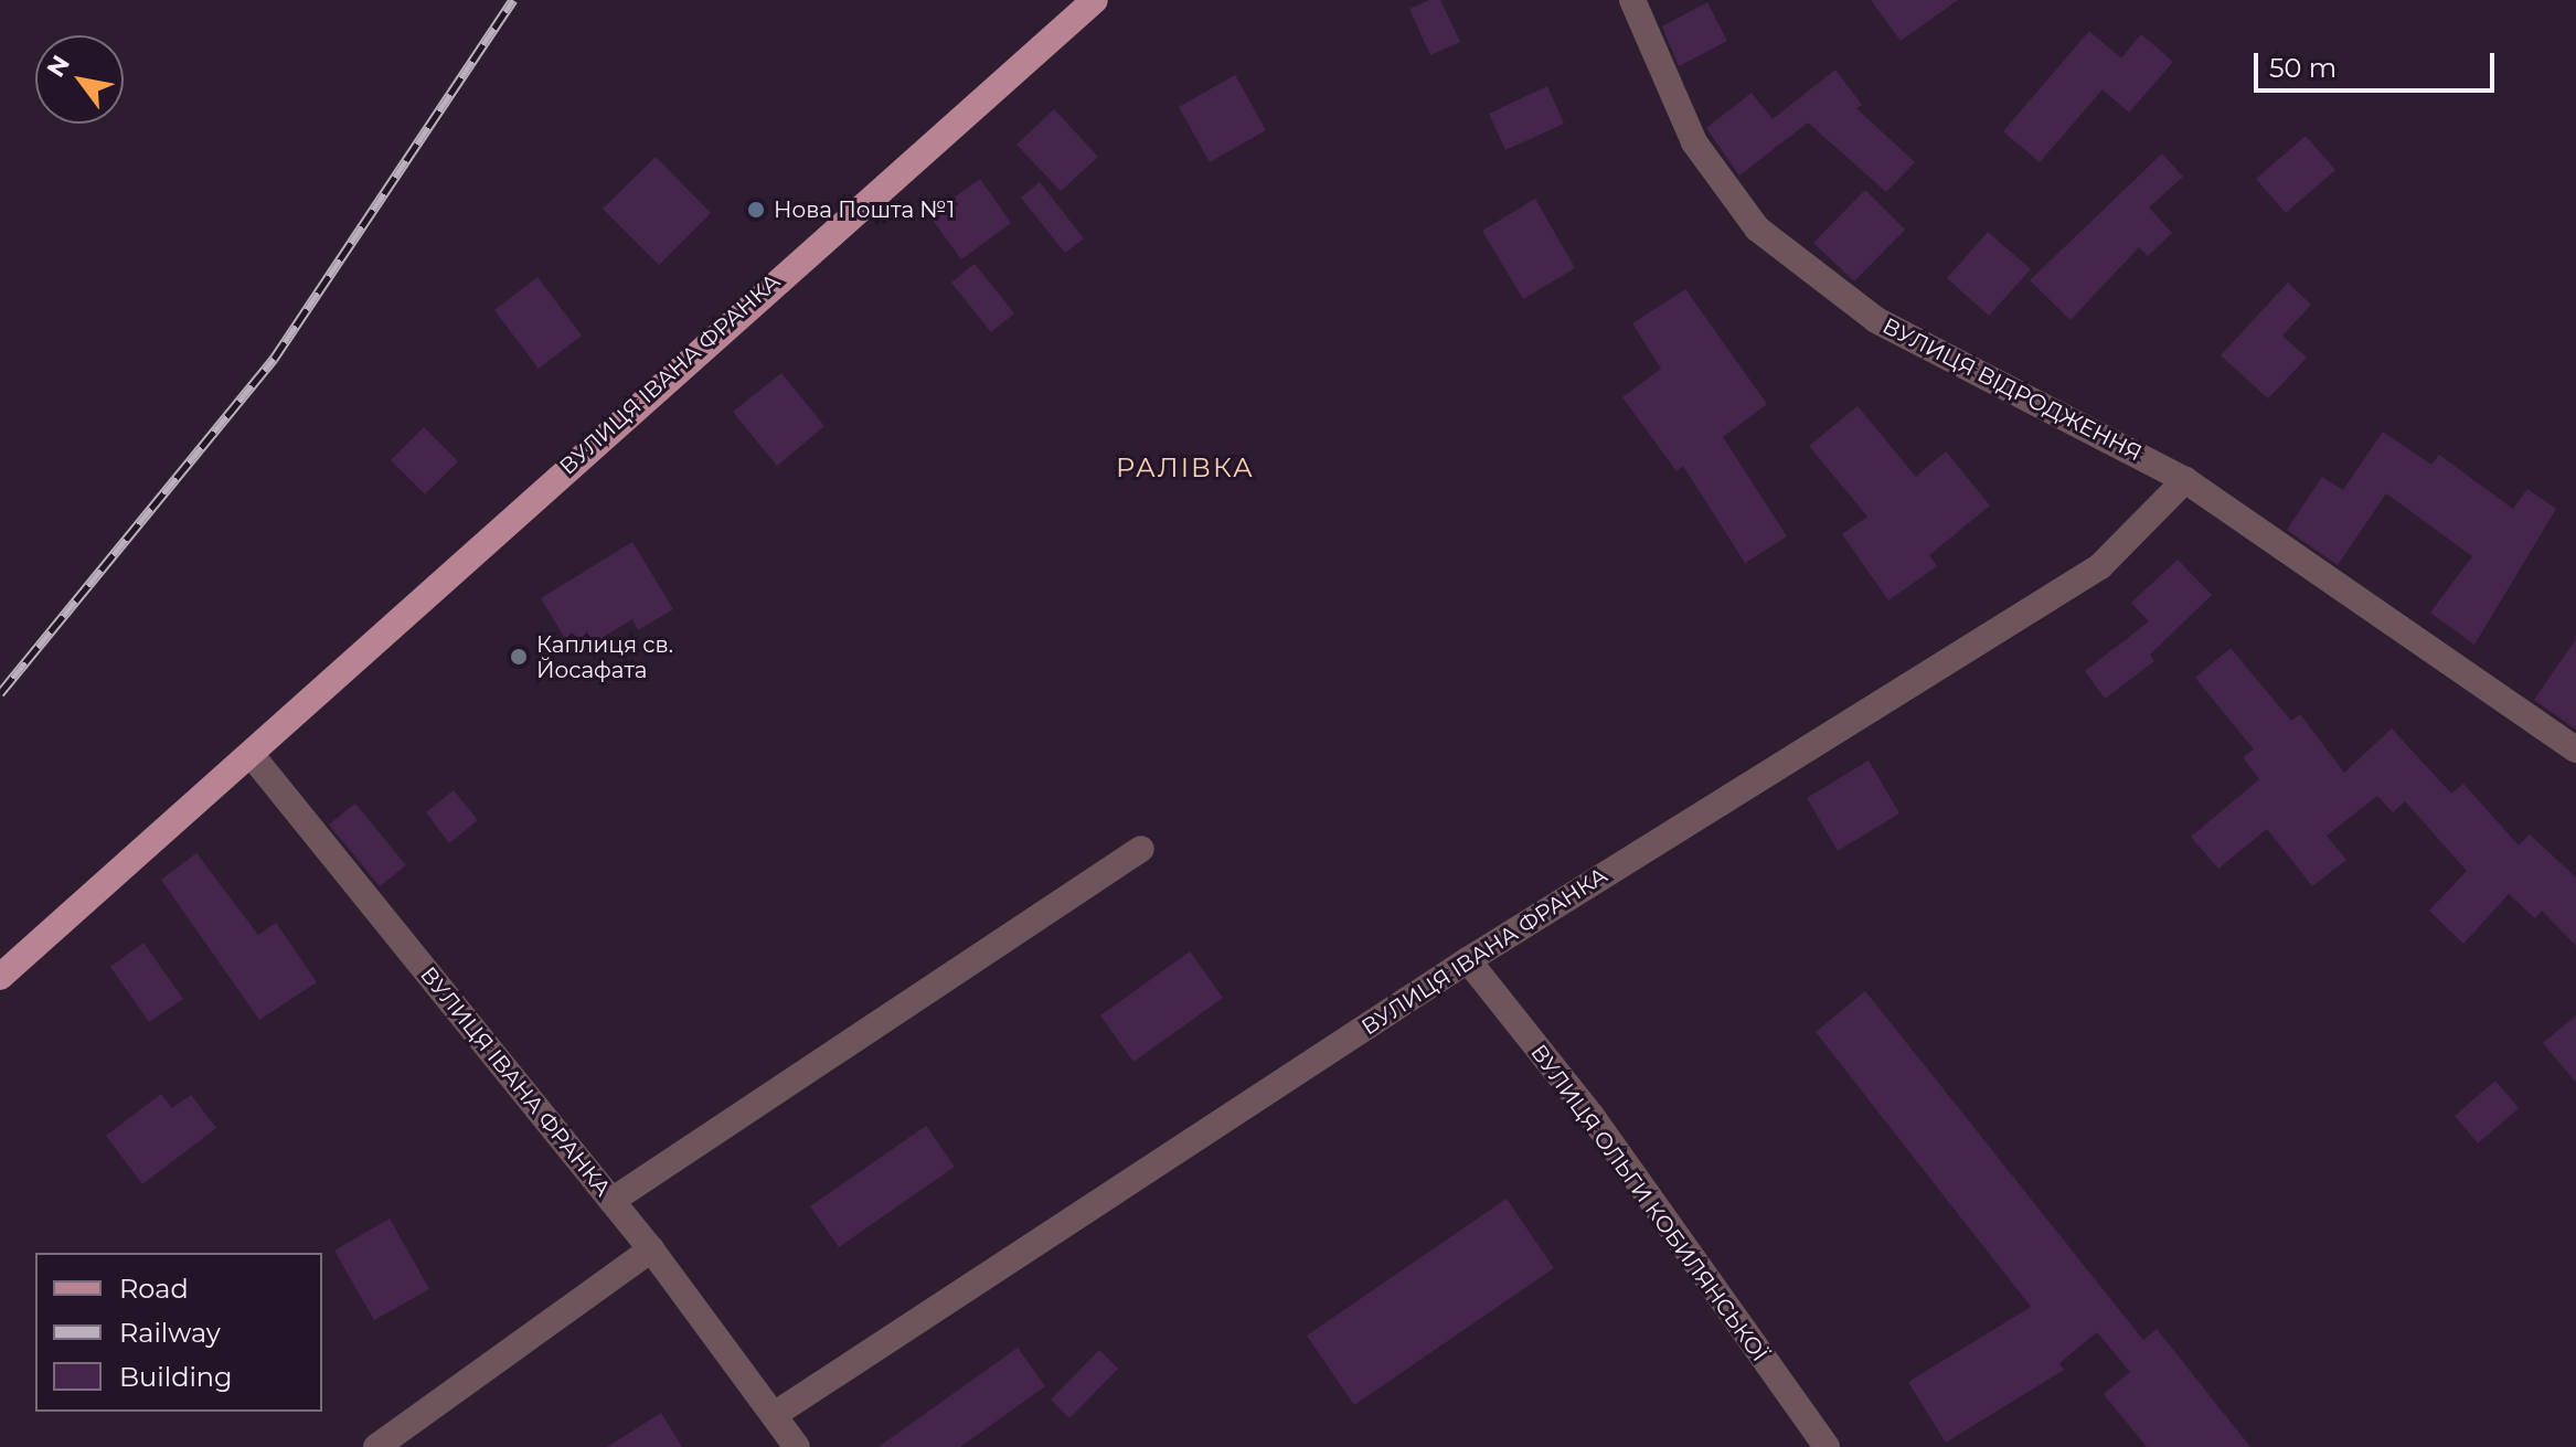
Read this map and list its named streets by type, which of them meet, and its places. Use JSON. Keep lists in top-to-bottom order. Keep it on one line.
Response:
{"streets":{"main road":["ВУЛИЦЯ ІВАНА ФРАНКА"],"street":["ВУЛИЦЯ ВІДРОДЖЕННЯ","ВУЛИЦЯ ОЛЬГИ КОБИЛЯНСЬКОЇ"]},"crossings":[["ВУЛИЦЯ ІВАНА ФРАНКА","ВУЛИЦЯ ВІДРОДЖЕННЯ"],["ВУЛИЦЯ ІВАНА ФРАНКА","ВУЛИЦЯ ОЛЬГИ КОБИЛЯНСЬКОЇ"]],"districts":["РАЛІВКА"],"places":["Нова Пошта №1","Каплиця св. Йосафата"],"legend":["Road","Railway","Building"],"scale_bar":"50 m","north":"top left"}
